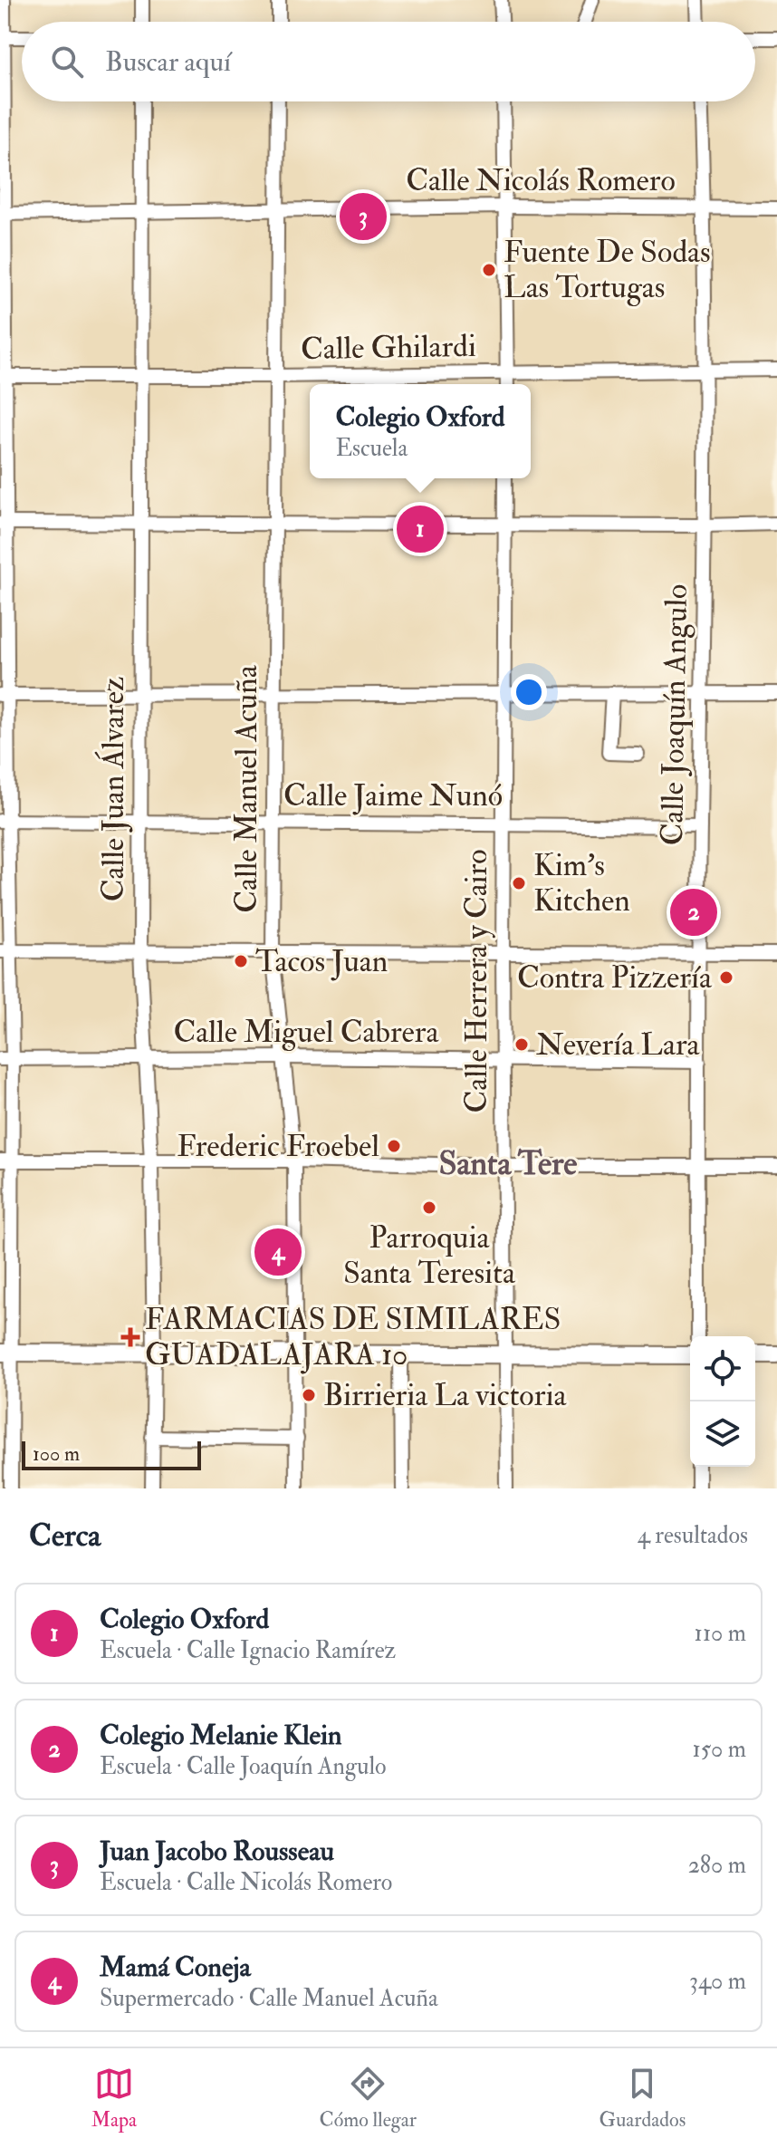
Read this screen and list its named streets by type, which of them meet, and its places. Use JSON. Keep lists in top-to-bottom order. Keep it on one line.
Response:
{"streets":{"street":["Calle Nicolás Romero","Calle Ghilardi","Calle Joaquín Angulo","Calle Juan Álvarez","Calle Manuel Acuña","Calle Jaime Nunó","Calle Herrera y Cairo","Calle Miguel Cabrera"]},"crossings":[["Calle Nicolás Romero","Calle Joaquín Angulo"],["Calle Nicolás Romero","Calle Juan Álvarez"],["Calle Nicolás Romero","Calle Manuel Acuña"],["Calle Ghilardi","Calle Joaquín Angulo"],["Calle Ghilardi","Calle Juan Álvarez"],["Calle Ghilardi","Calle Manuel Acuña"],["Calle Joaquín Angulo","Calle Jaime Nunó"],["Calle Joaquín Angulo","Calle Miguel Cabrera"],["Calle Juan Álvarez","Calle Jaime Nunó"],["Calle Juan Álvarez","Calle Miguel Cabrera"],["Calle Manuel Acuña","Calle Jaime Nunó"],["Calle Manuel Acuña","Calle Miguel Cabrera"],["Calle Jaime Nunó","Calle Herrera y Cairo"],["Calle Herrera y Cairo","Calle Miguel Cabrera"]],"districts":["Santa Tere"],"places":{"other":["Fuente De Sodas Las Tortugas","Kim's Kitchen","Tacos Juan","Contra Pizzería","Nevería Lara","Frederic Froebel","Parroquia Santa Teresita","Birrieria La victoria"],"health":["FARMACIAS DE SIMILARES GUADALAJARA 10"]},"scale_bar":"100 m","page":{"search":"Buscar aquí","pins":["3","1","2","4"],"popup":["Colegio Oxford","Escuela"],"scale":"100 m","heading":["Cerca","4 resultados"],"list":[{"mark":"1","name":"Colegio Oxford","note":"Escuela · Calle Ignacio Ramírez","value":"110 m"},{"mark":"2","name":"Colegio Melanie Klein","note":"Escuela · Calle Joaquín Angulo","value":"150 m"},{"mark":"3","name":"Juan Jacobo Rousseau","note":"Escuela · Calle Nicolás Romero","value":"280 m"},{"mark":"4","name":"Mamá Coneja","note":"Supermercado · Calle Manuel Acuña","value":"340 m"}],"nav":["Mapa","Cómo llegar","Guardados"]}}
